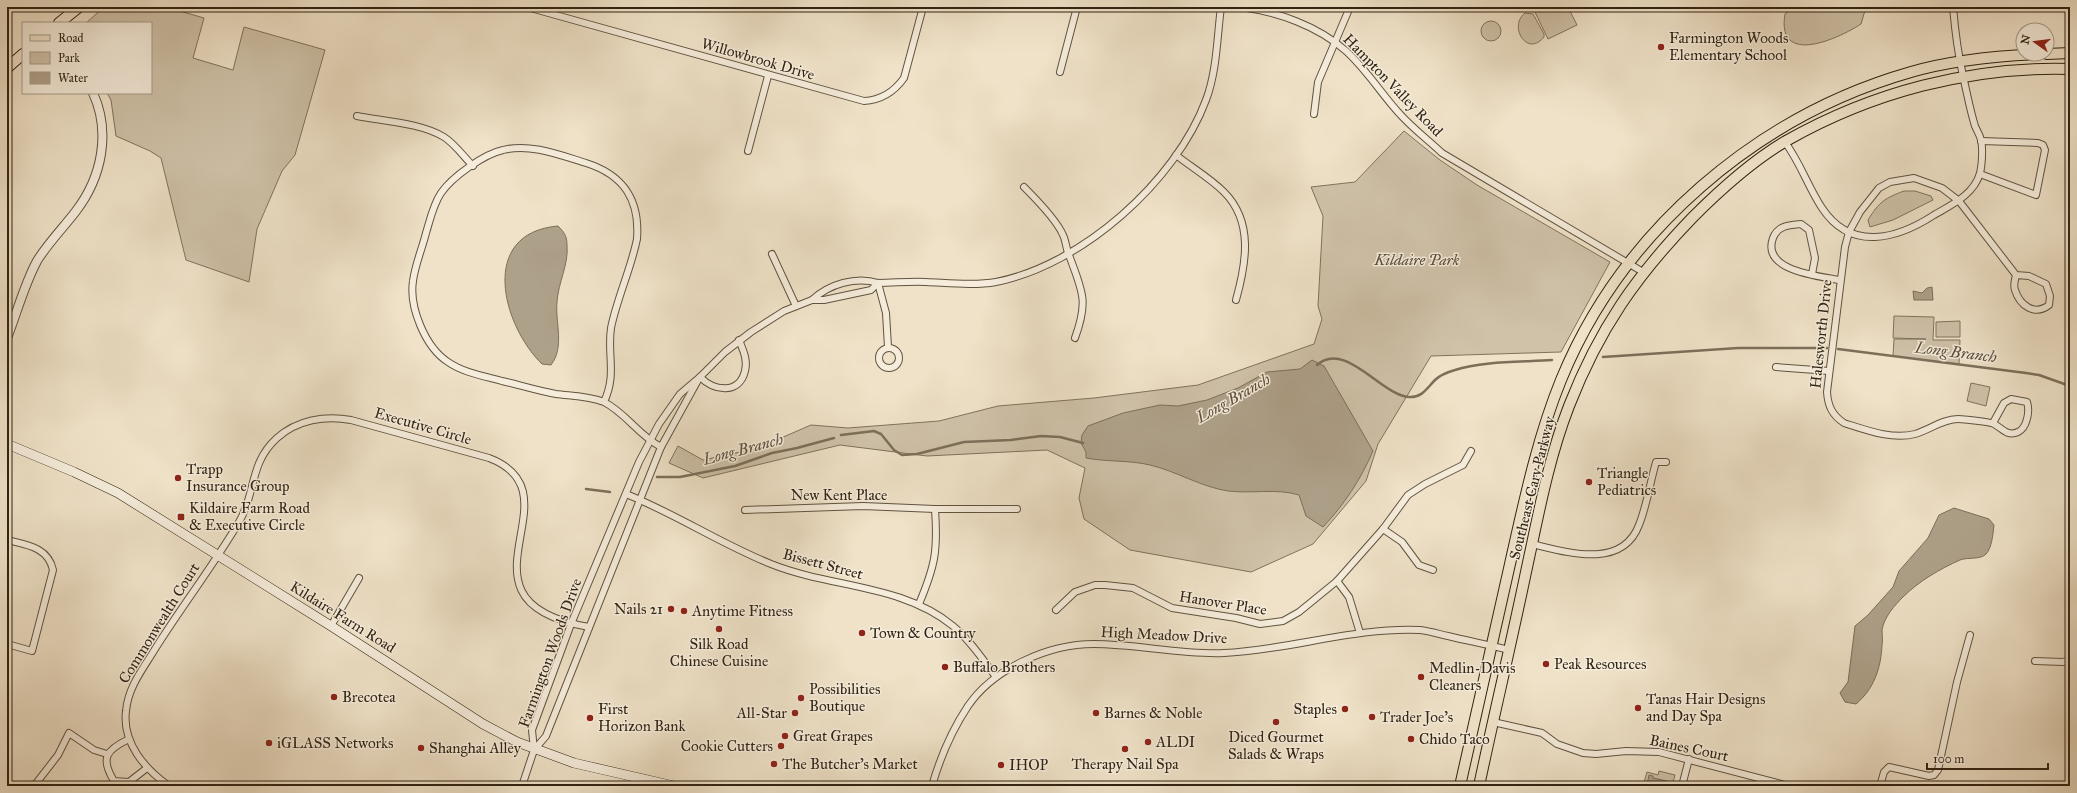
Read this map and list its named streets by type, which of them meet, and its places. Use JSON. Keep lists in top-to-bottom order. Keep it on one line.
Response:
{"streets":{"main road":["Southeast Cary Parkway","Kildaire Farm Road"],"street":["Willowbrook Drive","Hampton Valley Road","Halesworth Drive","Executive Circle","New Kent Place","Bissett Street","Hanover Place","Commonwealth Court","High Meadow Drive","Farmington Woods Drive","Baines Court"]},"crossings":[["Hampton Valley Road","Southeast Cary Parkway"],["Executive Circle","Kildaire Farm Road"],["Executive Circle","Commonwealth Court"],["Executive Circle","Farmington Woods Drive"],["Southeast Cary Parkway","High Meadow Drive"],["Southeast Cary Parkway","Baines Court"],["Bissett Street","High Meadow Drive"],["Bissett Street","Farmington Woods Drive"],["Kildaire Farm Road","Commonwealth Court"],["Kildaire Farm Road","Farmington Woods Drive"]],"water":["Long Branch"],"parks":["Kildaire Park"],"places":{"other":["Farmington Woods Elementary School","Trapp Insurance Group","Triangle Pediatrics","Nails 21","Anytime Fitness","Silk Road Chinese Cuisine","Town & Country","Peak Resources","Buffalo Brothers","Medlin-Davis Cleaners","Brecotea","Possibilities Boutique","Tanas Hair Designs and Day Spa","Staples","All-Star","Barnes & Noble","Trader Joe's","First Horizon Bank","Diced Gourmet Salads & Wraps","Great Grapes","Chido Taco","ALDI","iGLASS Networks","Cookie Cutters","Shanghai Alley","Therapy Nail Spa","The Butcher's Market","IHOP"],"transit":["Kildaire Farm Road & Executive Circle"]},"legend":["Road","Park","Water"],"scale_bar":"100 m","north":"left"}
